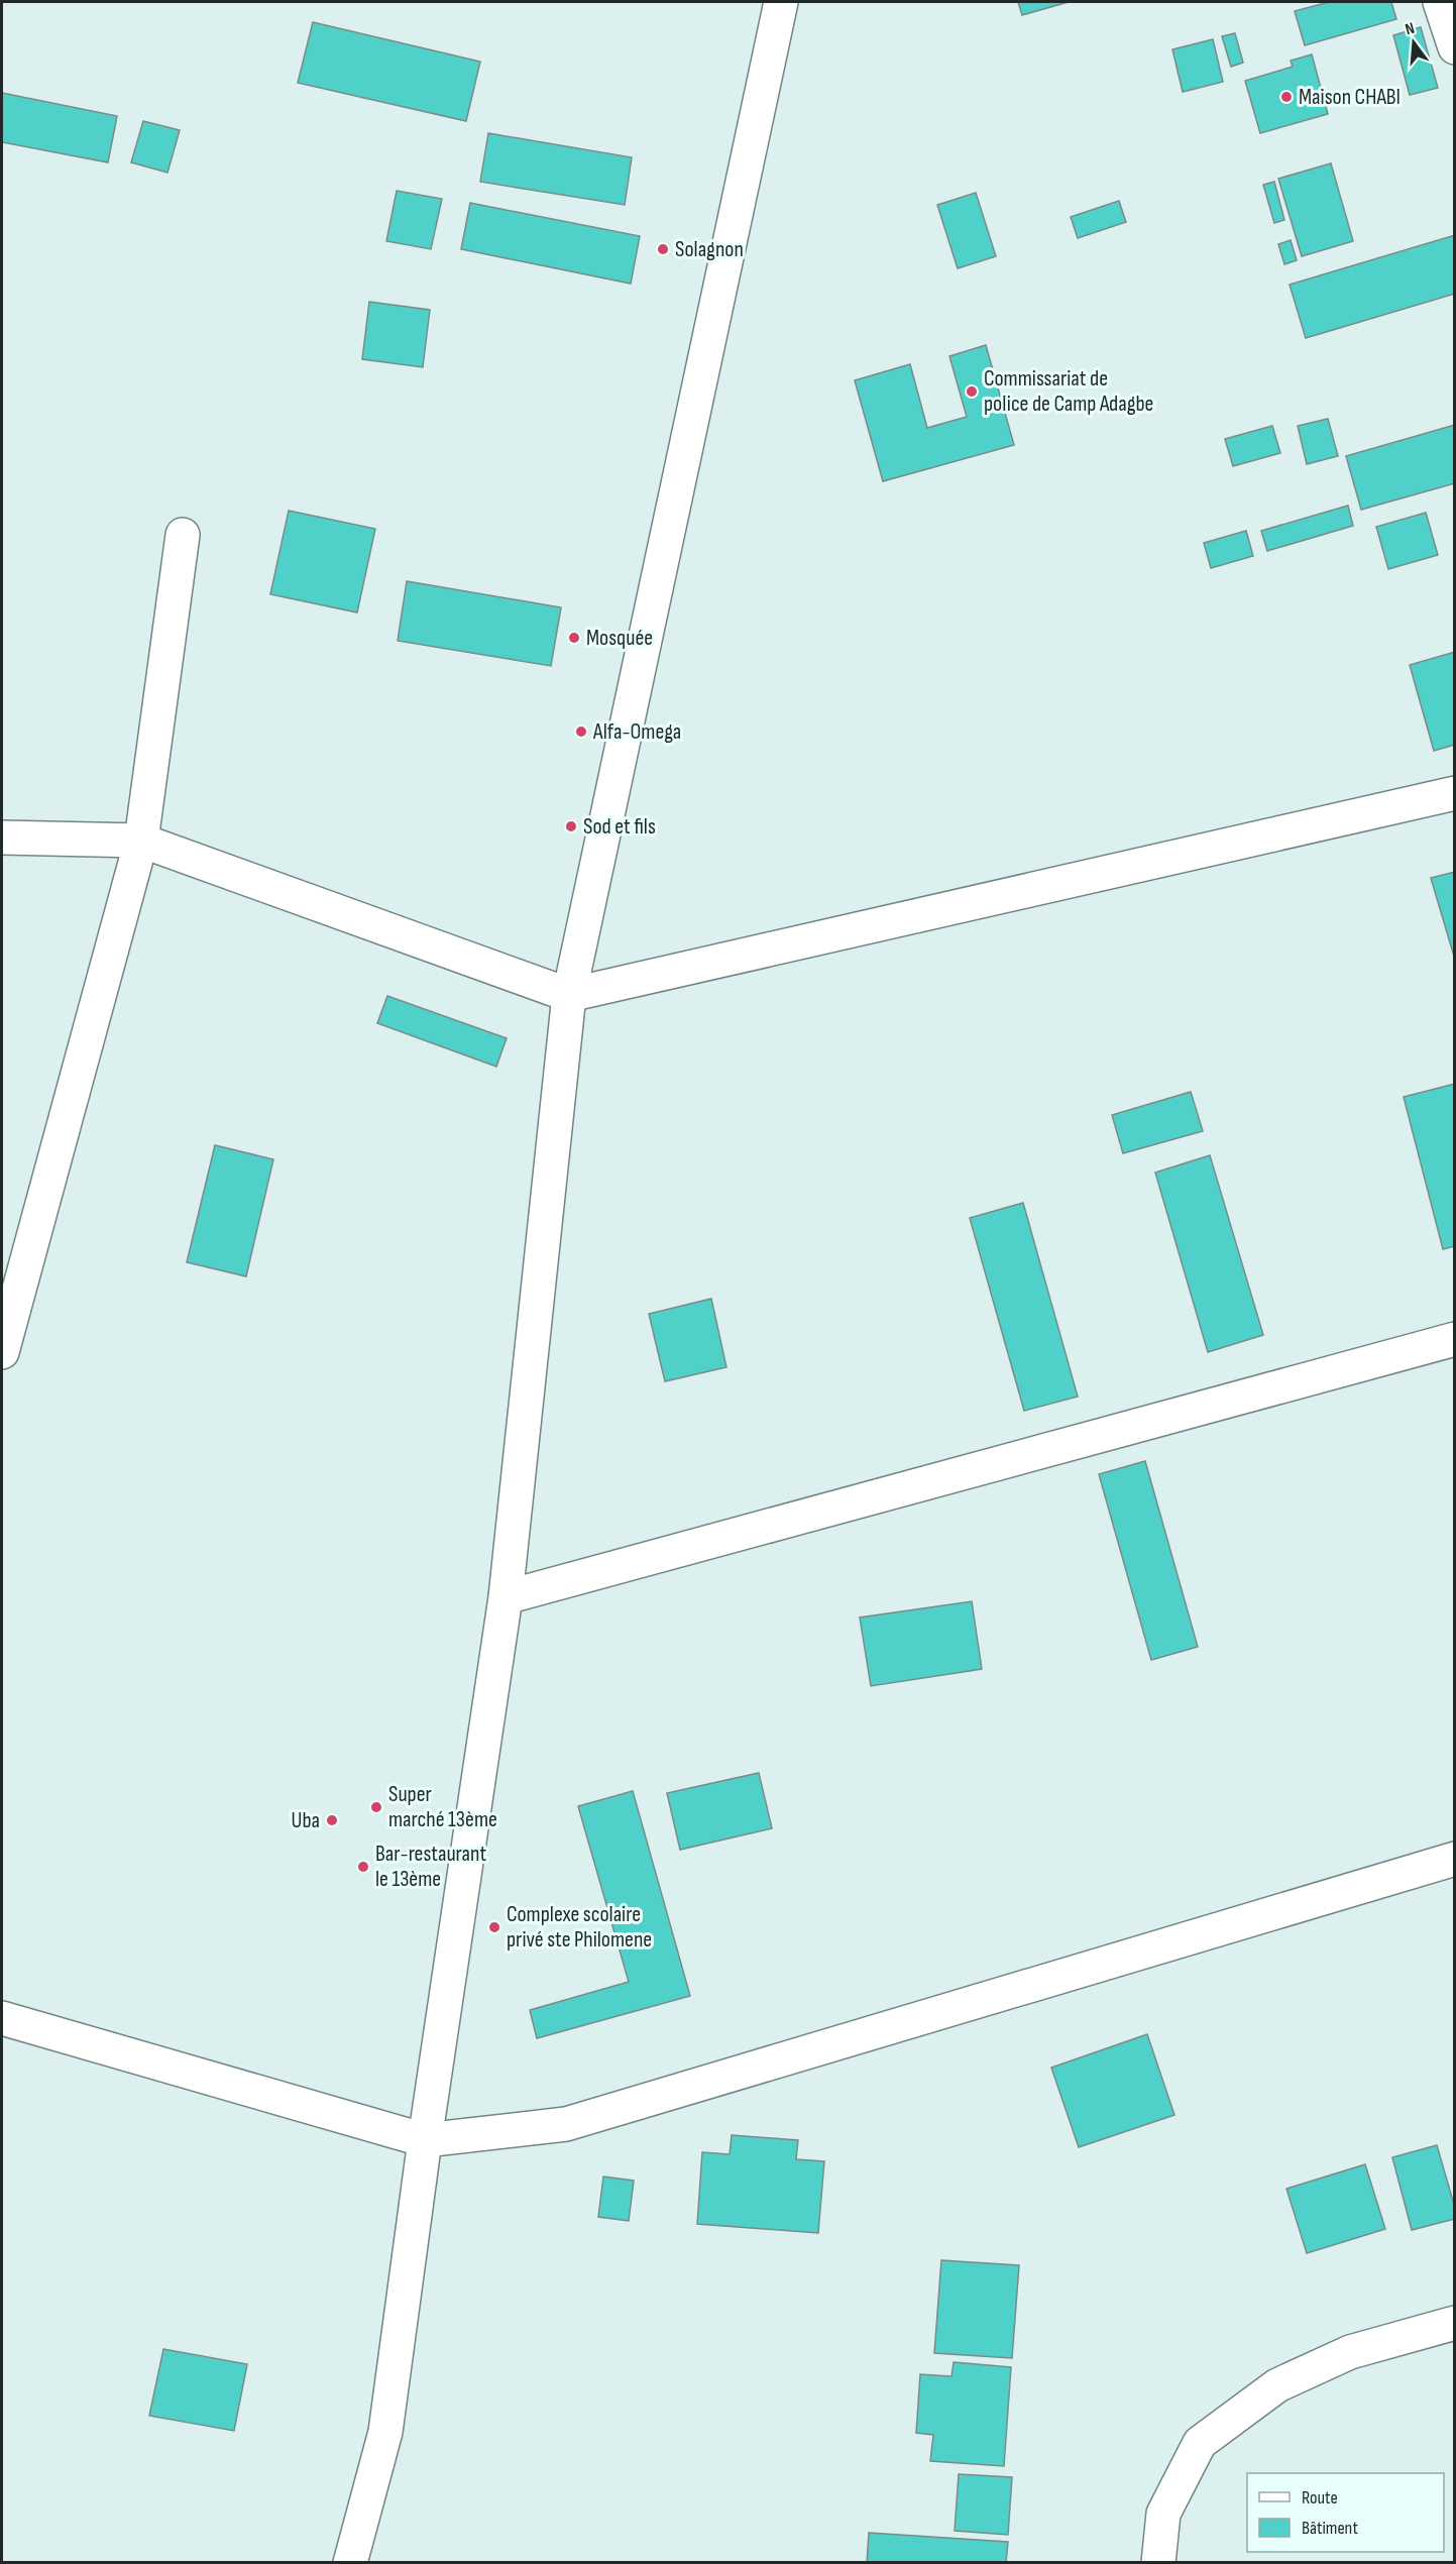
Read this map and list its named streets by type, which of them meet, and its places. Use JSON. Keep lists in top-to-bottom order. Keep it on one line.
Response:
{"places":["Maison CHABI","Solagnon","Commissariat de police de Camp Adagbe","Mosquée","Alfa-Omega","Sod et fils","Super marché 13ème","Uba","Bar-restaurant le 13ème","Complexe scolaire privé ste Philomene"],"legend":["Route","Bâtiment"],"north":"top"}
